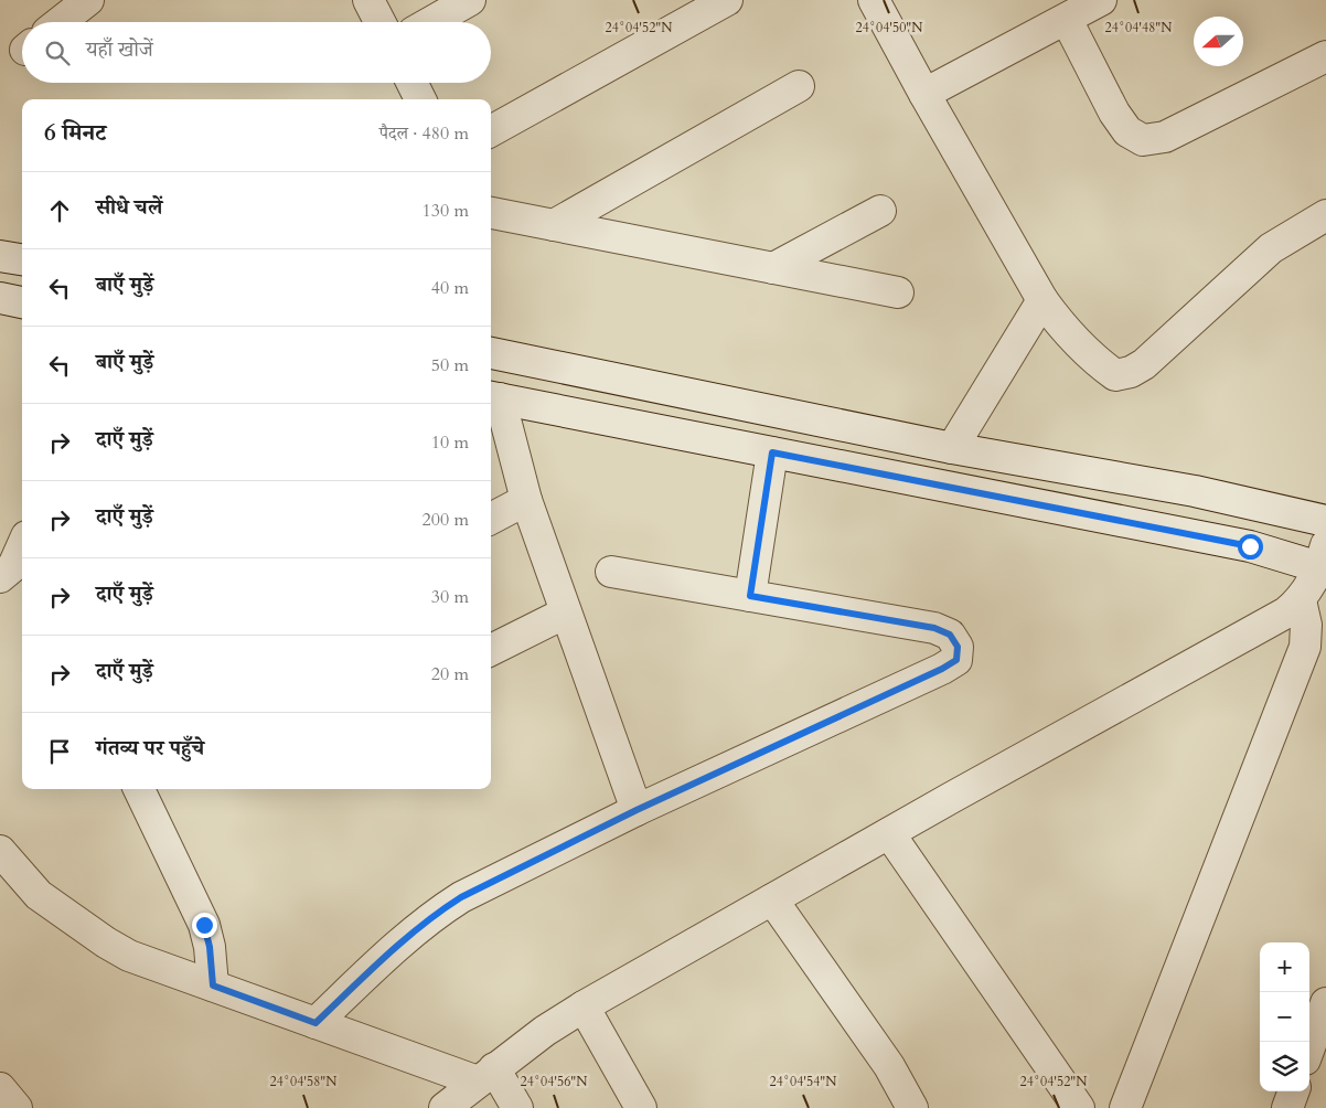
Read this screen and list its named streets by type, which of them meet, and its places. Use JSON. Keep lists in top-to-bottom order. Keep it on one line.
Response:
{"north":"left","page":{"search":"यहाँ खोजें","heading":["6 मिनट","पैदल · 480 m"],"list":[["सीधे चलें","130 m"],["बाएँ मुड़ें","40 m"],["बाएँ मुड़ें","50 m"],["दाएँ मुड़ें","10 m"],["दाएँ मुड़ें","200 m"],["दाएँ मुड़ें","30 m"],["दाएँ मुड़ें","20 m"],"गंतव्य पर पहुँचे"],"map_buttons":["+","−"]},"coordinates":["24°04'52\"N","24°04'50\"N","24°04'48\"N","24°04'58\"N","24°04'56\"N","24°04'54\"N"]}
